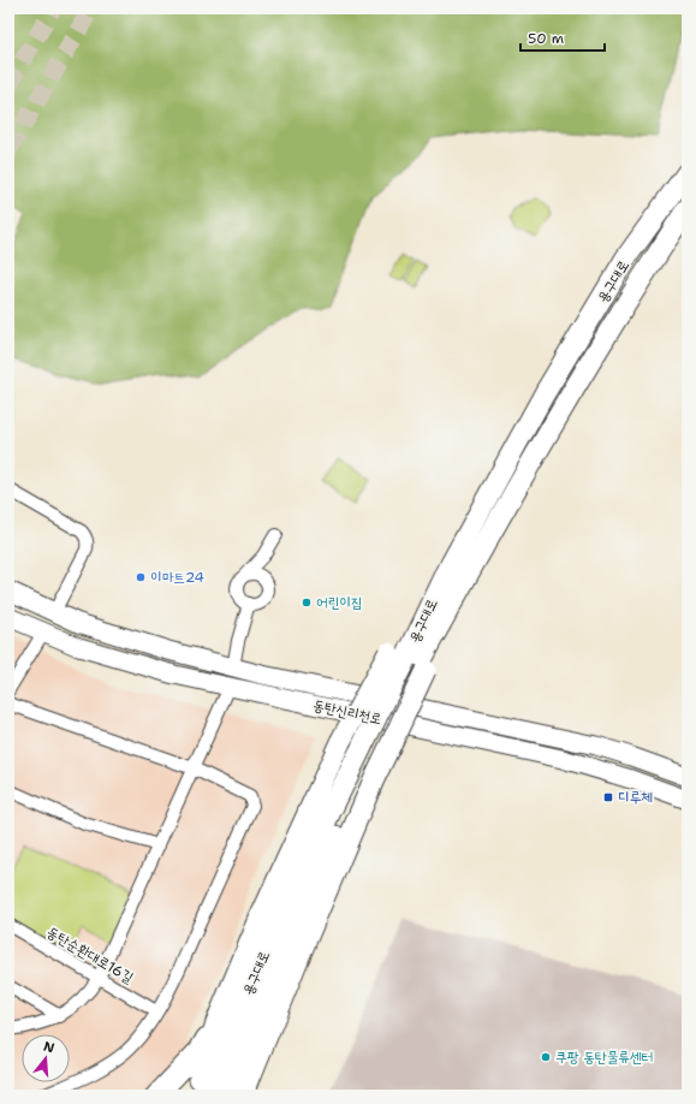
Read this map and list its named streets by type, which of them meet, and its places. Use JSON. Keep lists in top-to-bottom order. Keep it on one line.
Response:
{"streets":{"highway":["용구대로"],"main road":["동탄신리천로"],"street":["동탄순환대로16길"]},"places":{"other":["이마트24","어린이집","쿠팡 동탄물류센터"],"transit":["디루체"]},"scale_bar":"50 m","north":"top"}
